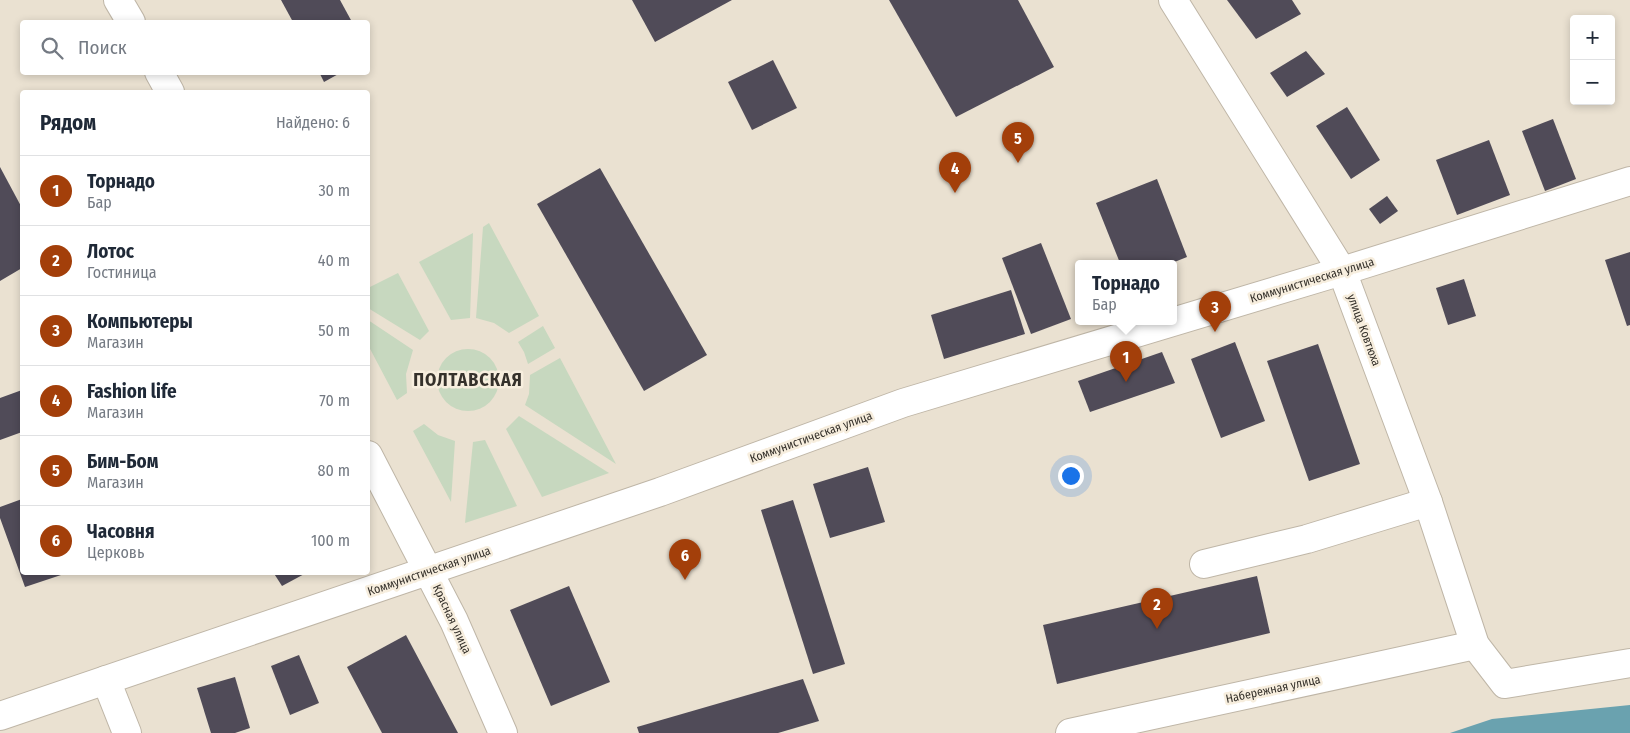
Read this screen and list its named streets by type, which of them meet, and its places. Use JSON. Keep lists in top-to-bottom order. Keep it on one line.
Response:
{"streets":{"street":["Коммунистическая улица","улица Ковтюха","Красная улица","Набережная улица"]},"crossings":[["Коммунистическая улица","улица Ковтюха"],["Коммунистическая улица","Красная улица"],["улица Ковтюха","Набережная улица"]],"districts":["ПОЛТАВСКАЯ"],"page":{"map_buttons":["+","−"],"search":"Поиск","heading":["Рядом","Найдено: 6"],"pins":["5","4","3","1","6","2"],"list":[{"mark":"1","name":"Торнадо","note":"Бар","value":"30 m"},{"mark":"2","name":"Лотос","note":"Гостиница","value":"40 m"},{"mark":"3","name":"Компьютеры","note":"Магазин","value":"50 m"},{"mark":"4","name":"Fashion life","note":"Магазин","value":"70 m"},{"mark":"5","name":"Бим-Бом","note":"Магазин","value":"80 m"},{"mark":"6","name":"Часовня","note":"Церковь","value":"100 m"}],"popup":["Торнадо","Бар"]}}
